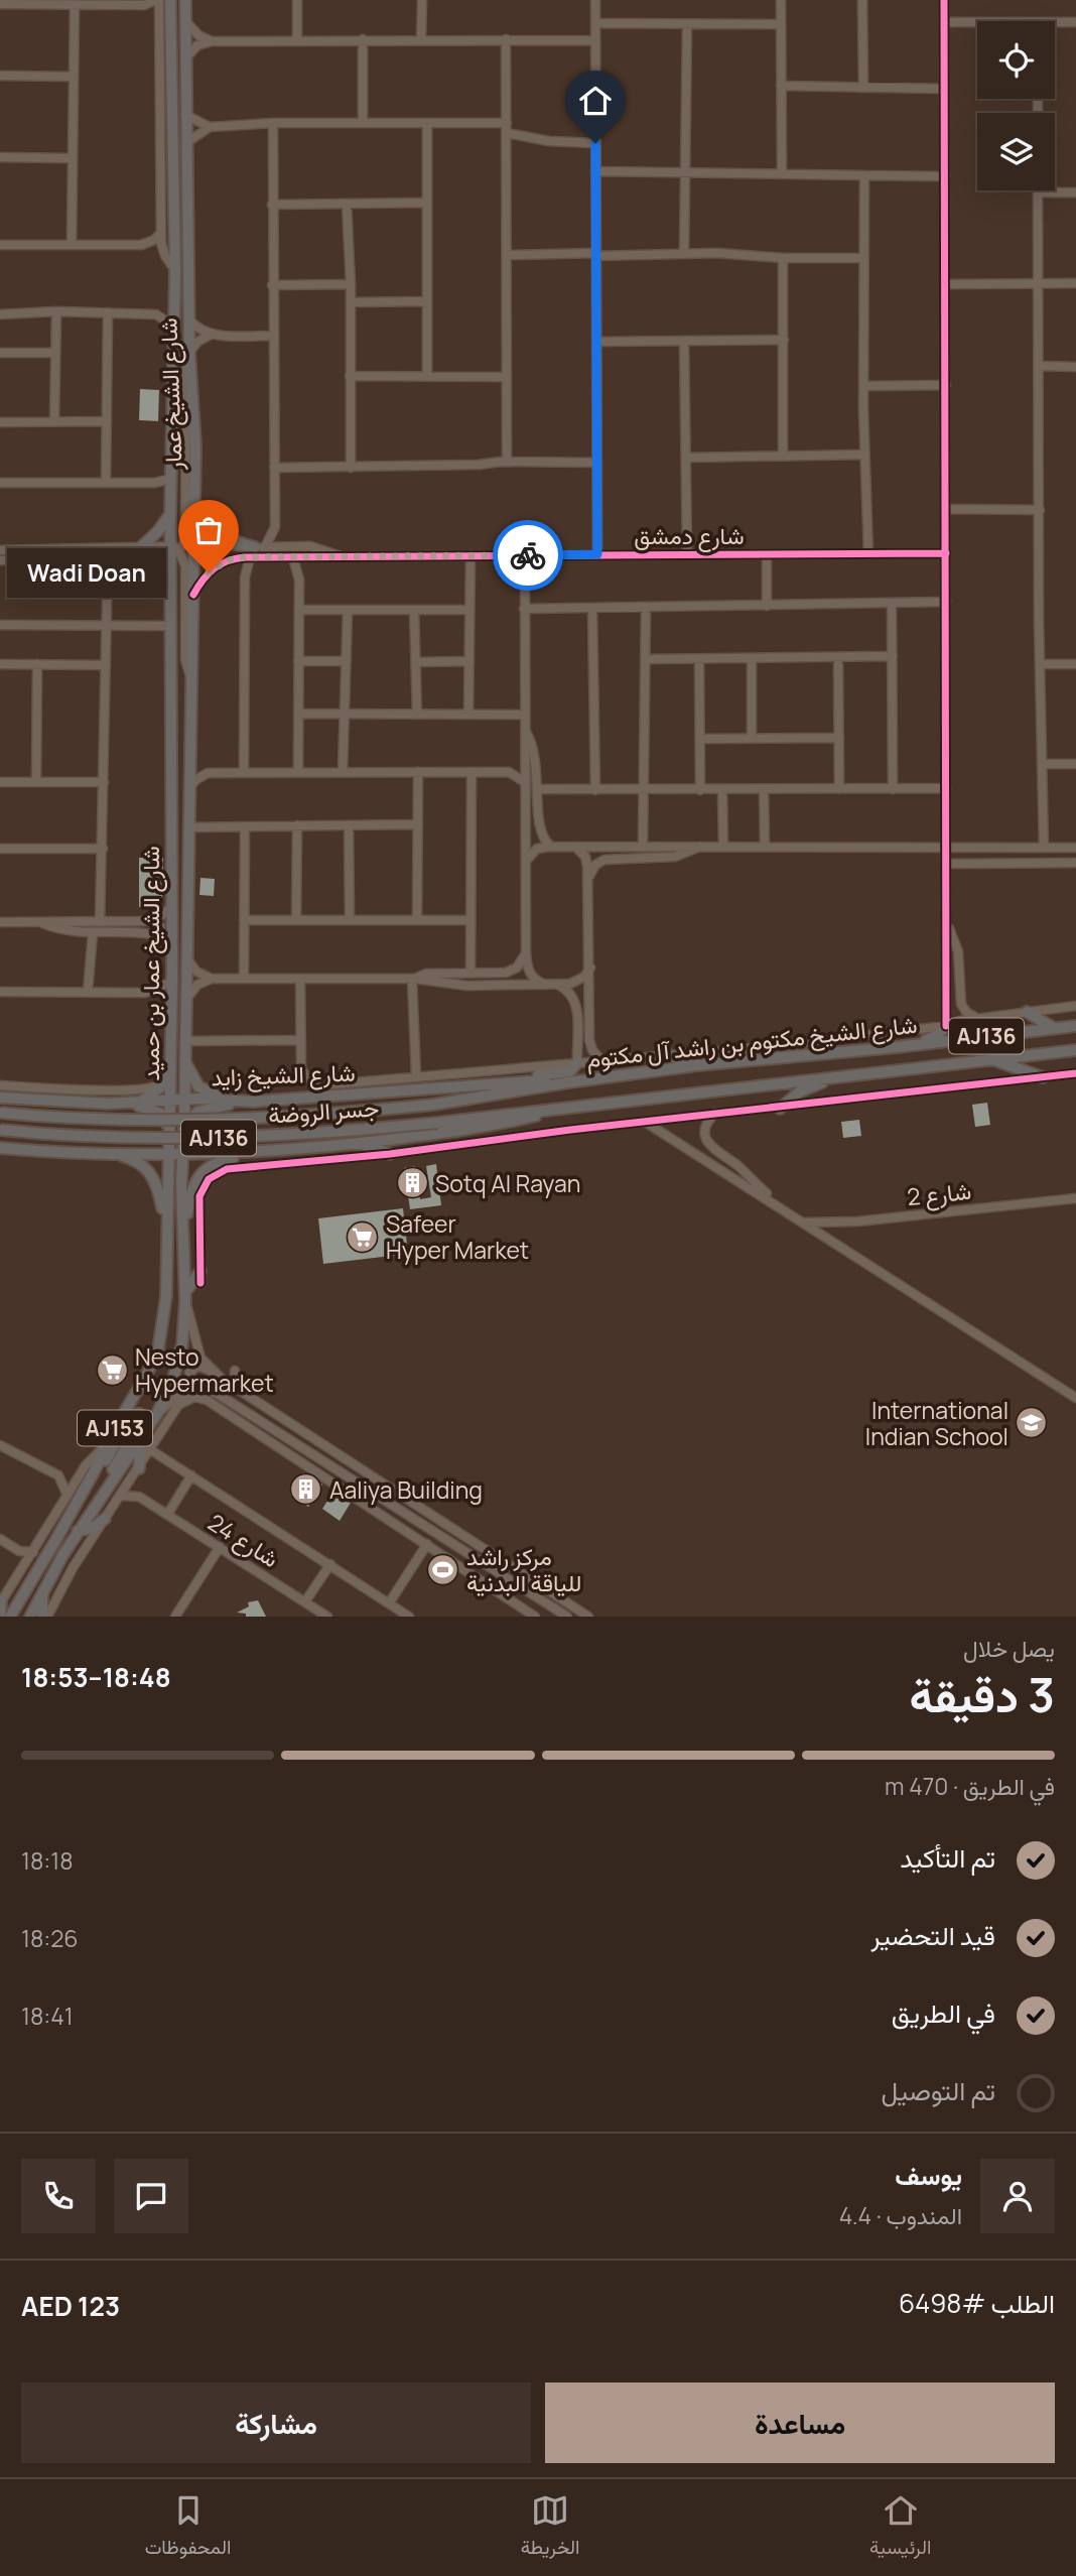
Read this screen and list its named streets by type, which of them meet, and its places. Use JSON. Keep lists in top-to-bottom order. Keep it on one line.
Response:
{"streets":{"main road":["شارع الشيخ عمار","شارع الشيخ عمار بن حميد","AJ136","شارع الشيخ مكتوم بن راشد آل مكتوم","شارع الشيخ زايد","جسر الروضة","AJ153"],"street":["شارع دمشق","شارع 2","شارع 24"]},"crossings":[["شارع الشيخ عمار","شارع الشيخ عمار بن حميد"],["شارع الشيخ عمار بن حميد","شارع الشيخ زايد"],["شارع الشيخ مكتوم بن راشد آل مكتوم","شارع الشيخ زايد"],["شارع الشيخ مكتوم بن راشد آل مكتوم","جسر الروضة"]],"places":{"other":["Wadi Doan"],"building":["Sotq Al Rayan","Aaliya Building"],"supermarket":["Safeer Hyper Market","Nesto Hypermarket"],"school or university":["International Indian School"],"sports":["مركز راشد للياقة البدنية"]},"page":{"bubble":"Wadi Doan","heading":["3 دقيقة","يصل خلال","18:48–18:53"],"panel":["يوسف","المندوب · 4.4","الطلب #6498","AED 123"],"bar":"في الطريق · 470 m","list":[["تم التأكيد","18:18"],["قيد التحضير","18:26"],["في الطريق","18:41"],"تم التوصيل"],"buttons":["مساعدة","مشاركة"],"tabs":["الرئيسية","الخريطة","المحفوظات"]}}
